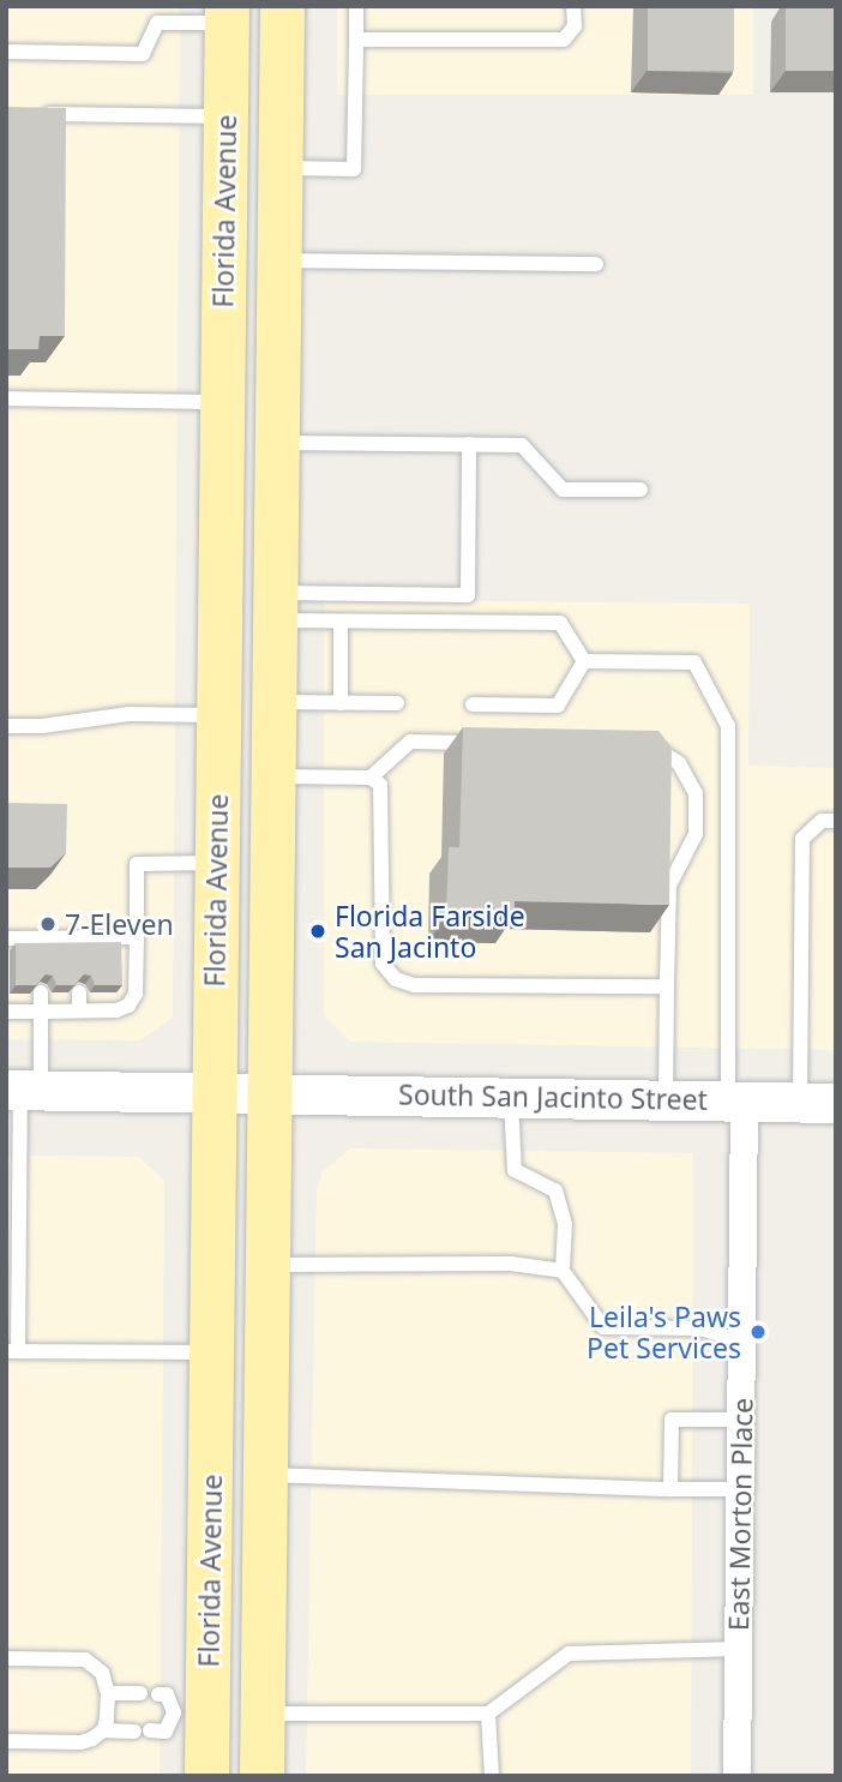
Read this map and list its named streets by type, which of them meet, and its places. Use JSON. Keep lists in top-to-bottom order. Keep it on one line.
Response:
{"streets":{"main road":["Florida Avenue","South San Jacinto Street"],"street":["East Morton Place"]},"crossings":[["Florida Avenue","South San Jacinto Street"],["South San Jacinto Street","East Morton Place"]],"places":["7-Eleven","Florida Farside San Jacinto","Leila's Paws Pet Services"]}
